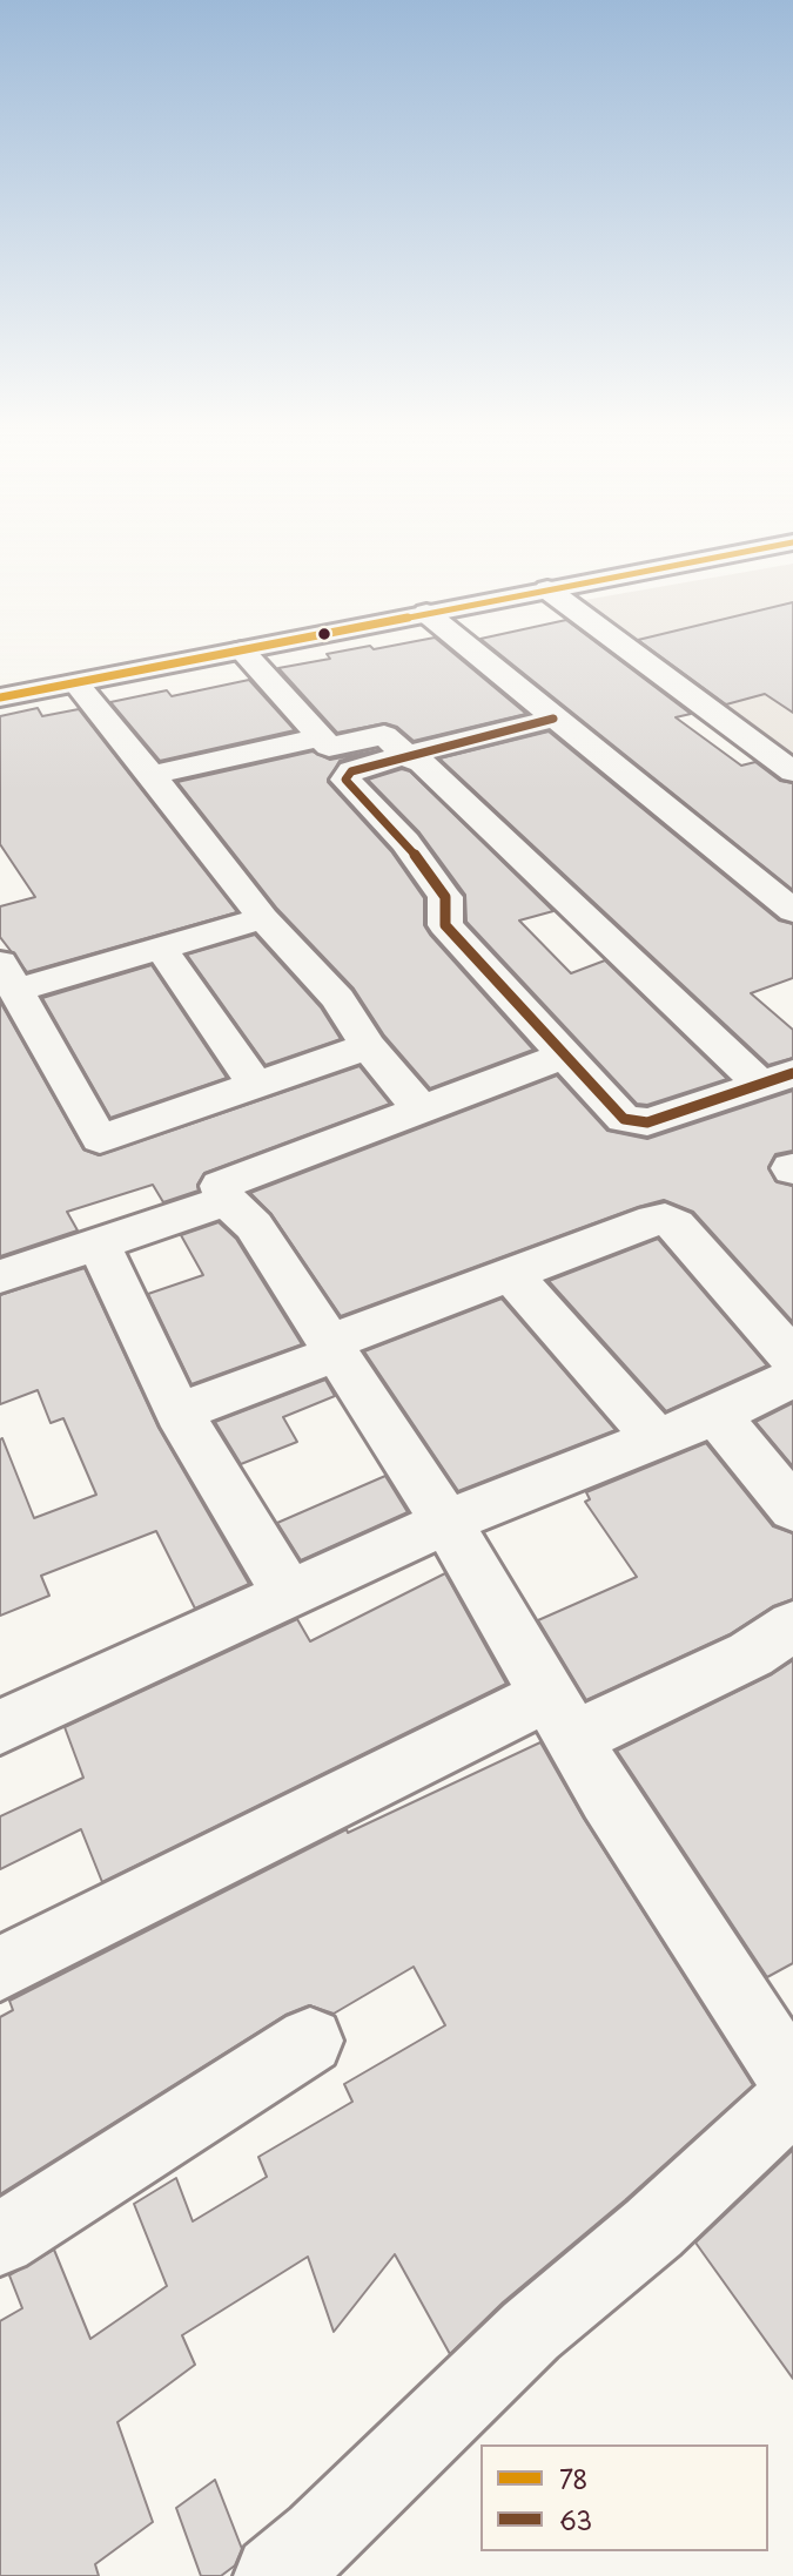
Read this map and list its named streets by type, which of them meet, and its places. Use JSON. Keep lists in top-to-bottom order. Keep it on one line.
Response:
{"lines":["transit line 78","transit line 63"],"legend":["78","63"]}
